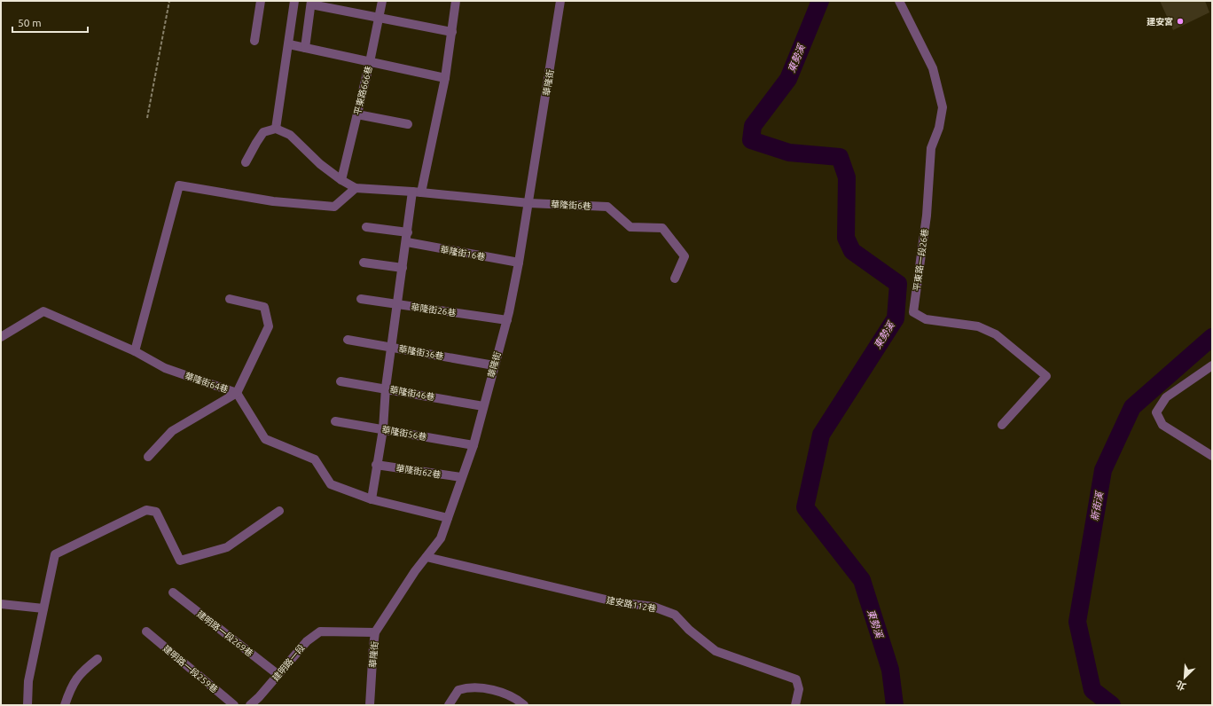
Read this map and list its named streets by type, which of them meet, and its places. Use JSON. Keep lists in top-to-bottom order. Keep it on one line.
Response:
{"streets":{"street":["華隆街","平東路666巷","華隆街6巷","華隆街16巷","平東路一段26巷","華隆街26巷","華隆街36巷","華隆街64巷","華隆街46巷","華隆街56巷","華隆街62巷","建安路112巷","建明路一段269巷","建明路一段","建明路一段259巷"]},"crossings":[["華隆街","華隆街6巷"],["華隆街","華隆街16巷"],["華隆街","華隆街26巷"],["華隆街","華隆街36巷"],["華隆街","華隆街64巷"],["華隆街","華隆街46巷"],["華隆街","華隆街56巷"],["華隆街","華隆街62巷"],["華隆街","建安路112巷"],["華隆街","建明路一段"],["建明路一段269巷","建明路一段"]],"water":["東勢溪","新街溪"],"places":["建安宮"],"scale_bar":"50 m","north":"bottom left"}
